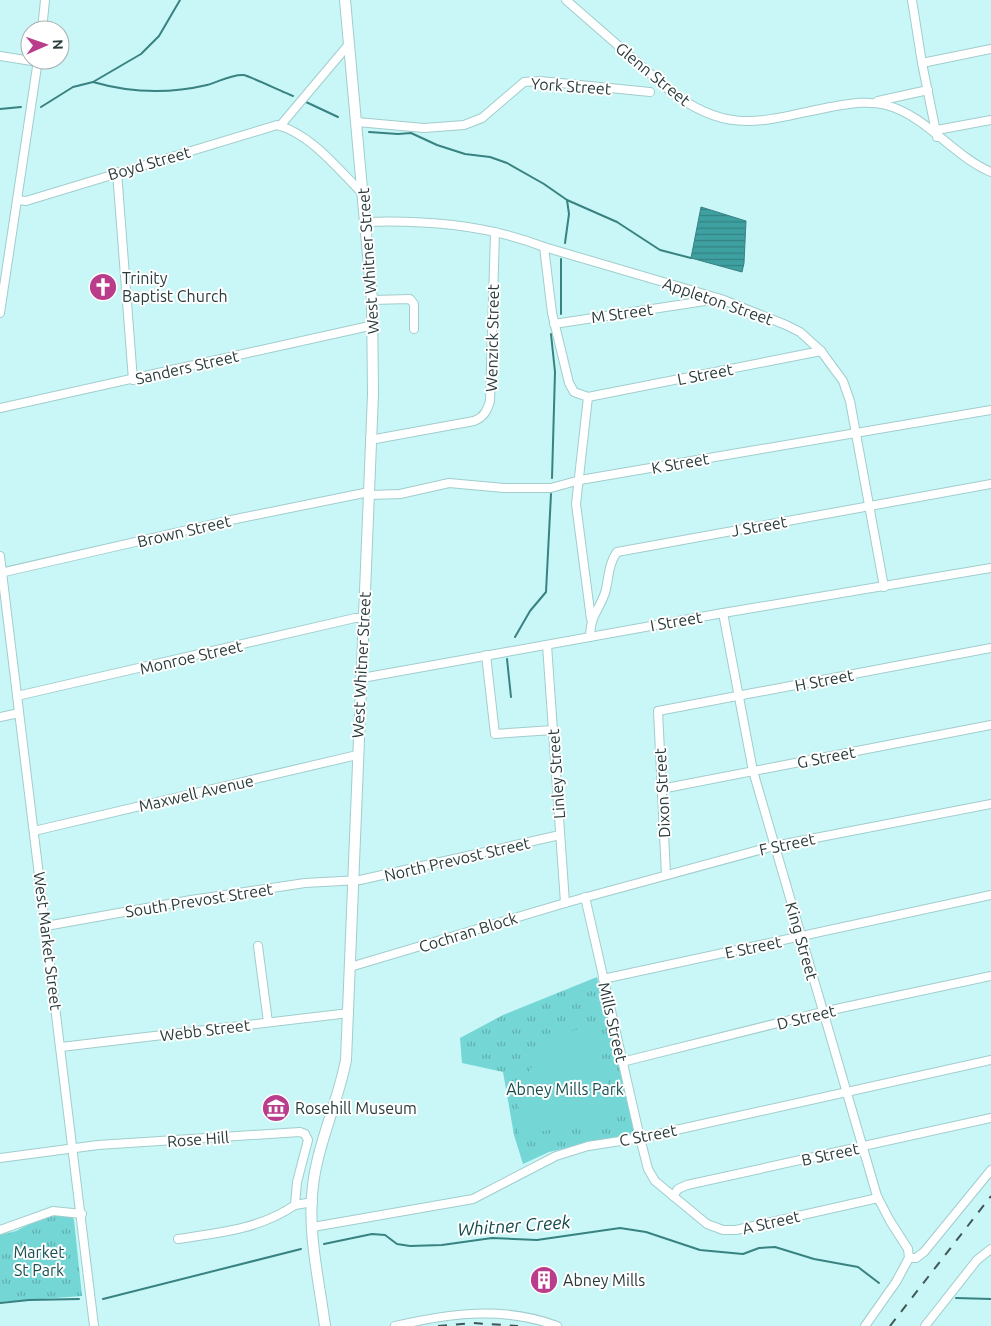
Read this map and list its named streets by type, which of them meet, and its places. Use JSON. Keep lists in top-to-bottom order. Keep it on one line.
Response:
{"streets":{"main road":["West Whitner Street"],"street":["Glenn Street","York Street","Boyd Street","Appleton Street","M Street","Wenzick Street","Sanders Street","L Street","K Street","J Street","Brown Street","I Street","Monroe Street","H Street","G Street","Linley Street","Maxwell Avenue","Dixon Street","F Street","North Prevost Street","South Prevost Street","Cochran Block","West Market Street","King Street","E Street","D Street","Mills Street","Webb Street","C Street","Rose Hill","B Street","A Street"]},"crossings":[["York Street","West Whitner Street"],["West Whitner Street","Appleton Street"],["West Whitner Street","Wenzick Street"],["West Whitner Street","Sanders Street"],["West Whitner Street","K Street"],["West Whitner Street","Brown Street"],["West Whitner Street","I Street"],["West Whitner Street","Monroe Street"],["West Whitner Street","Maxwell Avenue"],["West Whitner Street","North Prevost Street"],["West Whitner Street","South Prevost Street"],["West Whitner Street","Cochran Block"],["West Whitner Street","Webb Street"],["West Whitner Street","C Street"],["Appleton Street","M Street"],["Appleton Street","Wenzick Street"],["Appleton Street","L Street"],["Appleton Street","K Street"],["Appleton Street","J Street"],["Appleton Street","I Street"],["K Street","Brown Street"],["J Street","I Street"],["Brown Street","West Market Street"],["I Street","Linley Street"],["I Street","King Street"],["Monroe Street","West Market Street"],["H Street","Dixon Street"],["H Street","King Street"],["G Street","Dixon Street"],["G Street","King Street"],["Linley Street","North Prevost Street"],["Linley Street","Cochran Block"],["Maxwell Avenue","West Market Street"],["Dixon Street","F Street"],["F Street","Cochran Block"],["F Street","King Street"],["F Street","Mills Street"],["North Prevost Street","South Prevost Street"],["South Prevost Street","West Market Street"],["Cochran Block","Mills Street"],["West Market Street","Webb Street"],["West Market Street","Rose Hill"],["King Street","E Street"],["King Street","D Street"],["King Street","C Street"],["King Street","B Street"],["King Street","A Street"],["E Street","Mills Street"],["D Street","Mills Street"],["Mills Street","C Street"],["Mills Street","B Street"],["Mills Street","A Street"],["B Street","A Street"]],"water":["Whitner Creek"],"parks":["Abney Mills Park","Market St Park"],"places":{"church":["Trinity Baptist Church"],"museum":["Rosehill Museum"],"building":["Abney Mills"]},"north":"right"}
